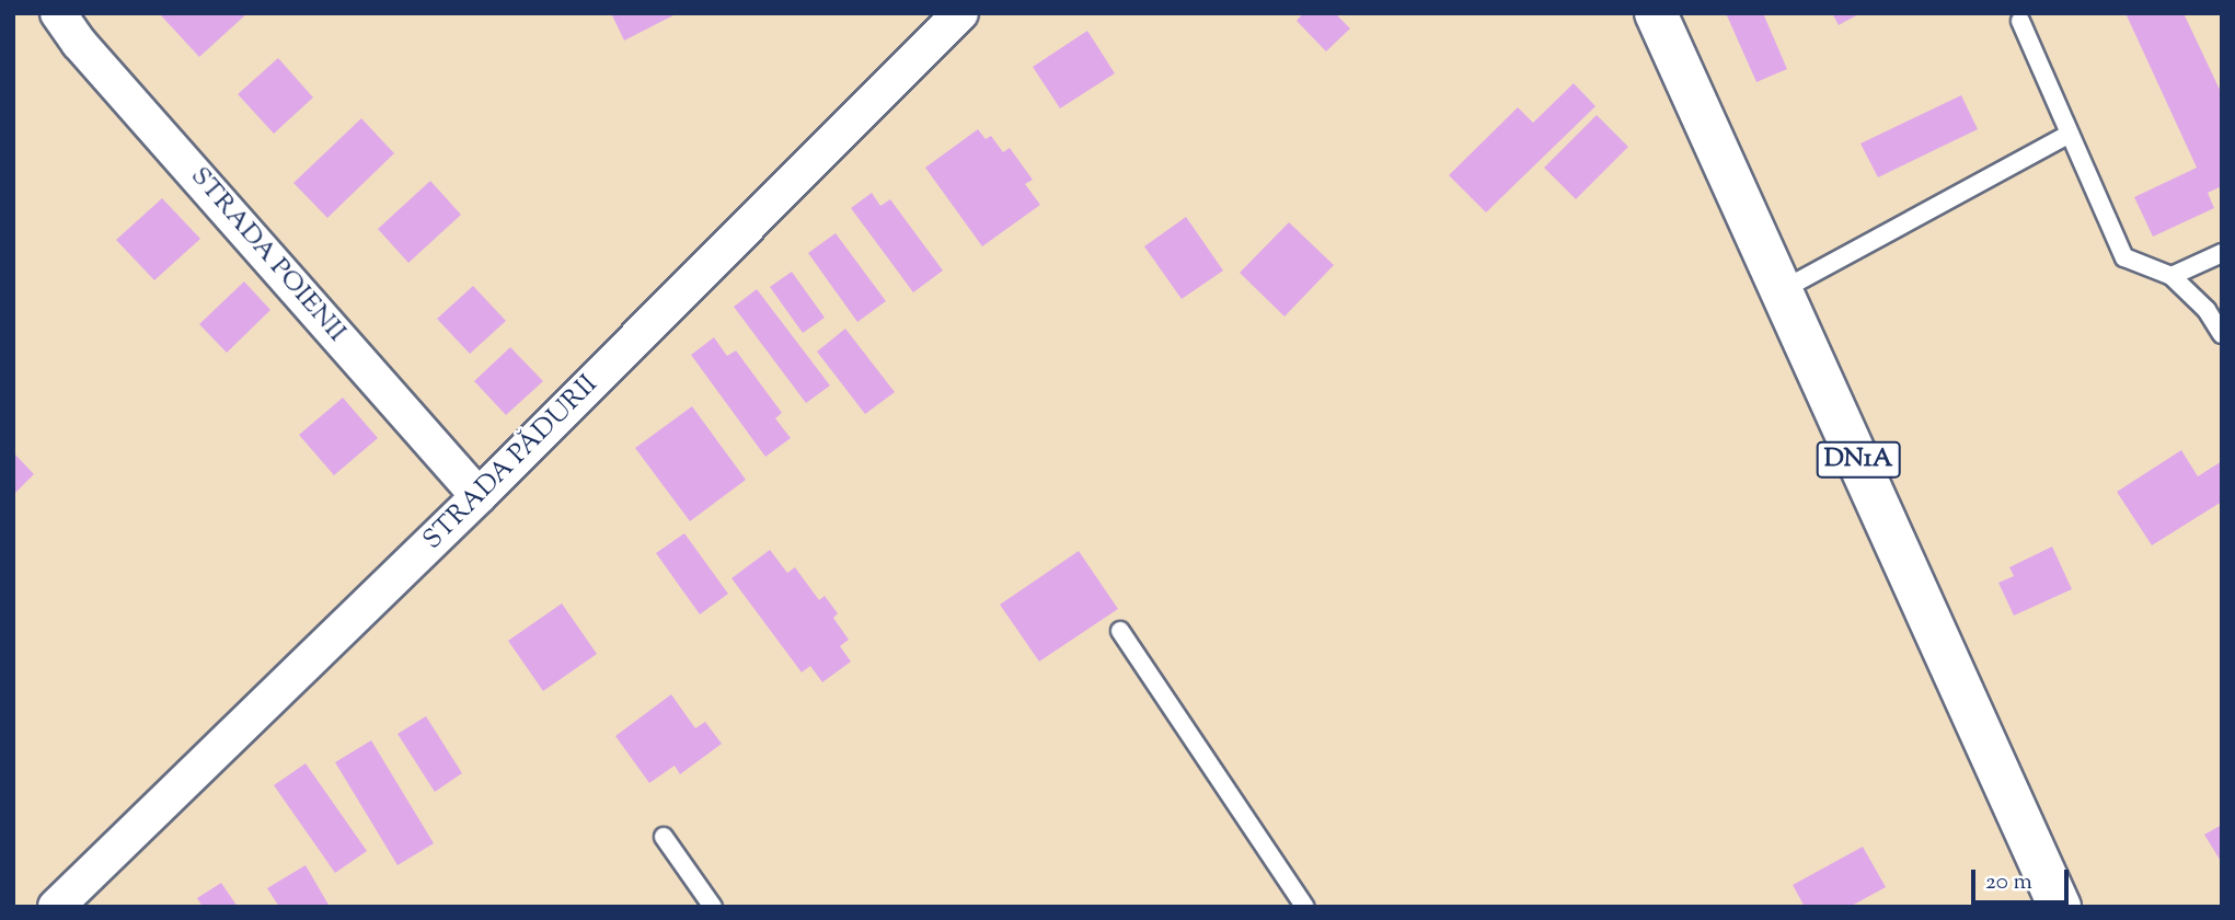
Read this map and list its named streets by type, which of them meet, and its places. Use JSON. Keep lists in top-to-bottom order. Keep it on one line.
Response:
{"streets":{"main road":["DN1A"],"street":["STRADA POIENII","STRADA PĂDURII"]},"crossings":[["STRADA POIENII","STRADA PĂDURII"]],"scale_bar":"20 m"}
